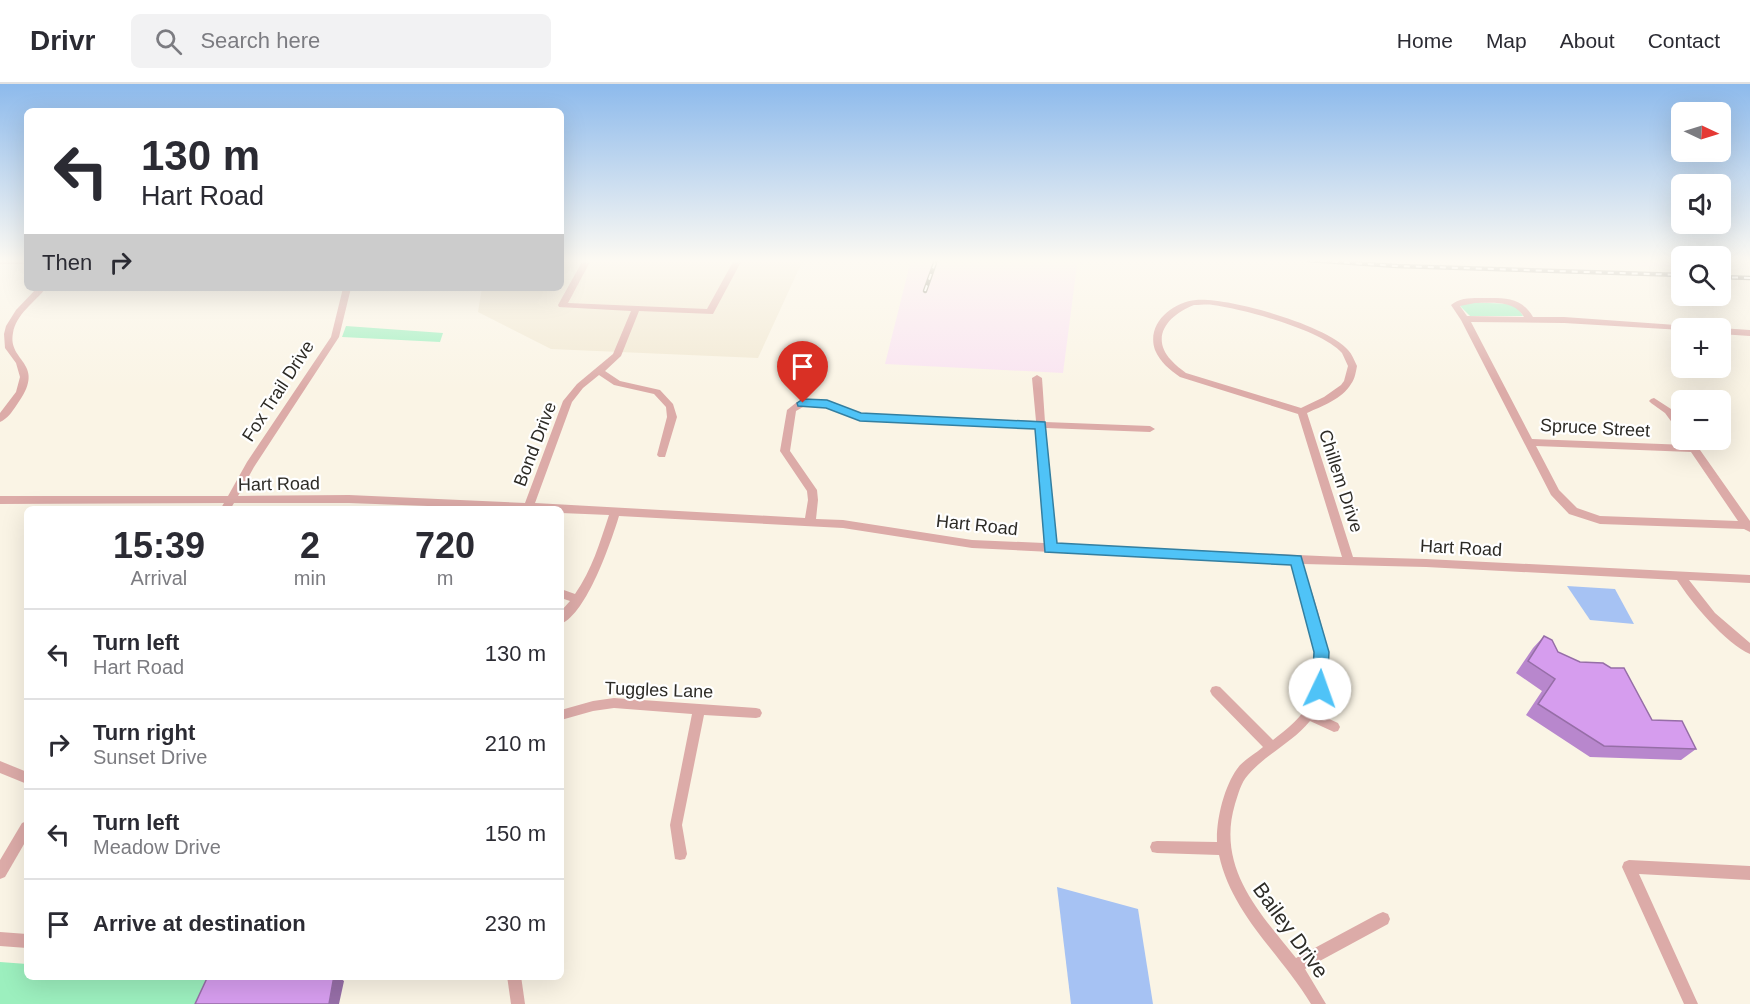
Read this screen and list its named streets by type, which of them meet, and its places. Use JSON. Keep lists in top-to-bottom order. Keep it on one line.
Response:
{"streets":{"street":["Fox Trail Drive","Spruce Street","Bond Drive","Chillem Drive","Hart Road","Tuggles Lane","Bailey Drive"]},"crossings":[["Fox Trail Drive","Hart Road"],["Chillem Drive","Hart Road"],["Hart Road","Bailey Drive"]],"north":"right","page":{"header":"Drivr","search":"Search here","nav":["Home","Map","About","Contact"],"map_buttons":["+","−"],"turn":["130 m","Hart Road"],"then":"Then","eta":["15:39","Arrival","2","min","720","m"],"list":[{"name":"Turn left","note":"Hart Road","value":"130 m"},{"name":"Turn right","note":"Sunset Drive","value":"210 m"},{"name":"Turn left","note":"Meadow Drive","value":"150 m"},{"name":"Arrive at destination","value":"230 m"}]}}
